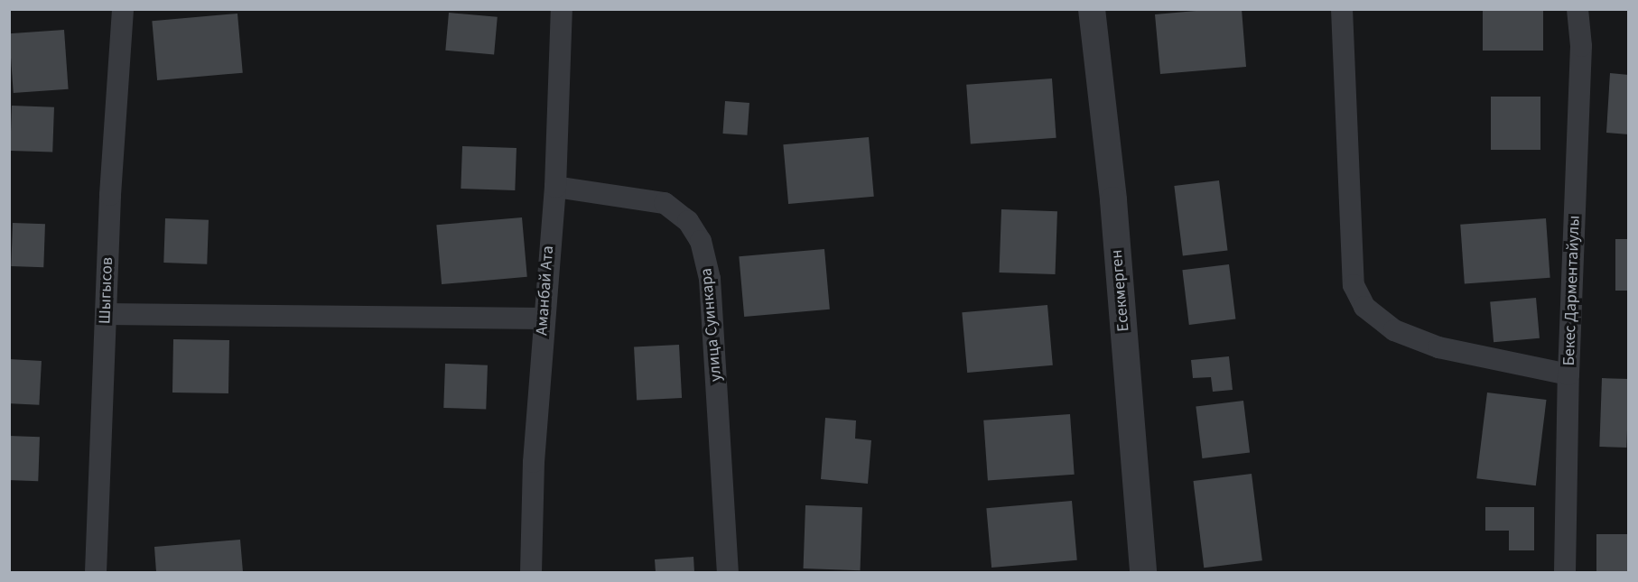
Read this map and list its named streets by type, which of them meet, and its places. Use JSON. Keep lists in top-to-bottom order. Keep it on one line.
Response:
{"streets":{"street":["Шыгысов","Аманбай Ата","Eсекмерген","Бекес Дарментайулы","улица Суинкара"]},"crossings":[["Аманбай Ата","улица Суинкара"]]}
